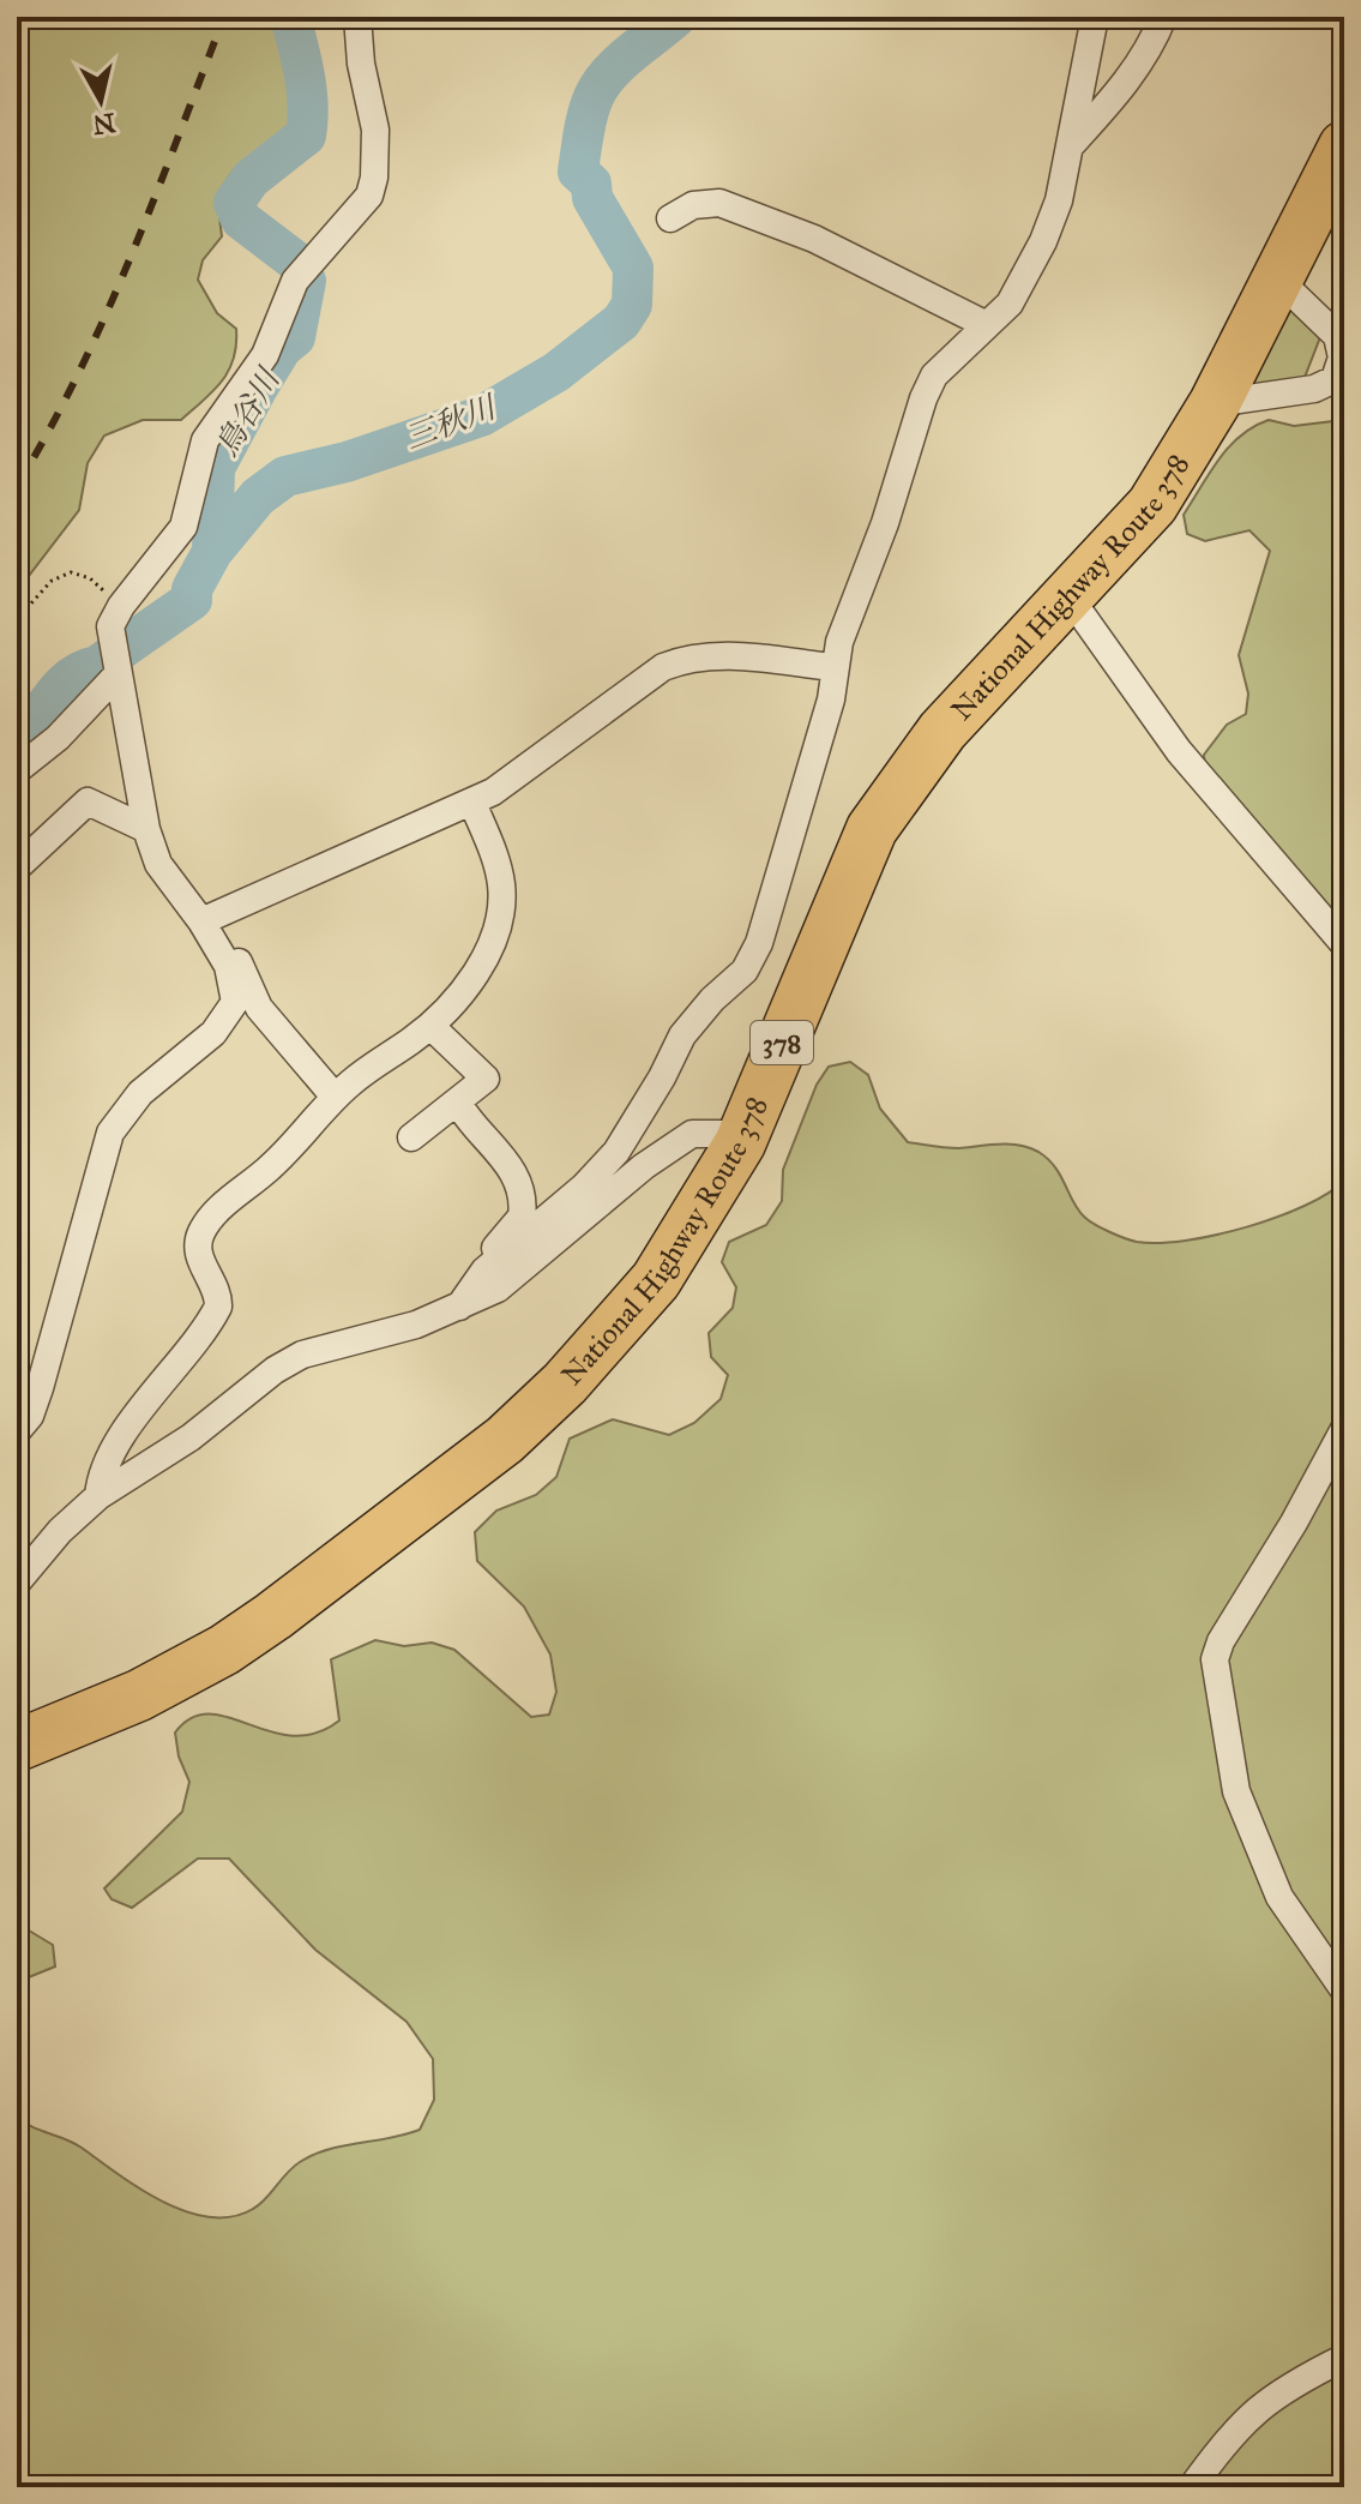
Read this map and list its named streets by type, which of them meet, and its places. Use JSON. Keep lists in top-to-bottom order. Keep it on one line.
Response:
{"streets":{"highway":["National Highway Route 378","378"]},"water":["鳥谷川","三秋川"],"north":"bottom"}
